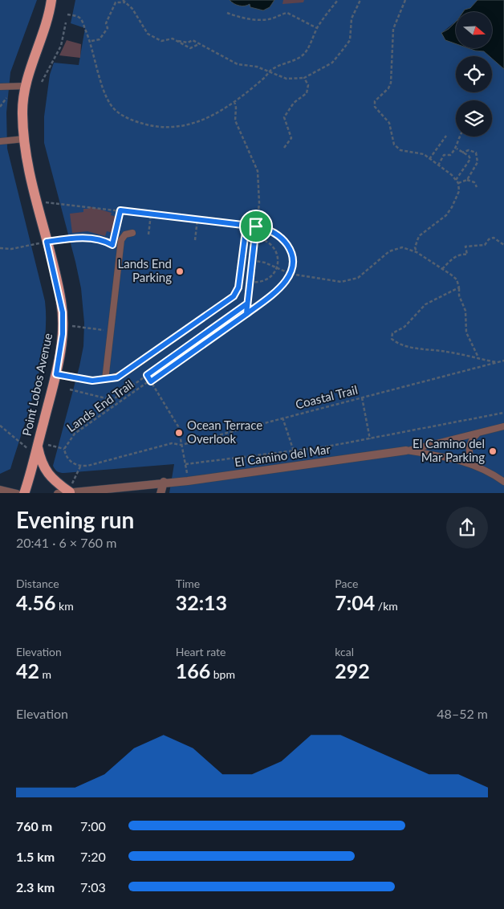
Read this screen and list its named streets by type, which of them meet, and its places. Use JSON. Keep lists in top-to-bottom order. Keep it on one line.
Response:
{"streets":{"main road":["Point Lobos Avenue"],"street":["El Camino del Mar"],"path":["Coastal Trail","Lands End Trail"]},"places":["Lands End Parking","Ocean Terrace Overlook","El Camino del Mar Parking"],"north":"right","page":{"heading":["Evening run","20:41 · 6 × 760 m"],"stats":[["Distance","4.56 km"],["Time","32:13"],["Pace","7:04 /km"],["Elevation","42 m"],["Heart rate","166 bpm"],["kcal","292"]],"chart":["Elevation","48–52 m"],"list":[{"name":"760 m","note":"7:00"},{"name":"1.5 km","note":"7:20"},{"name":"2.3 km","note":"7:03"}]}}
